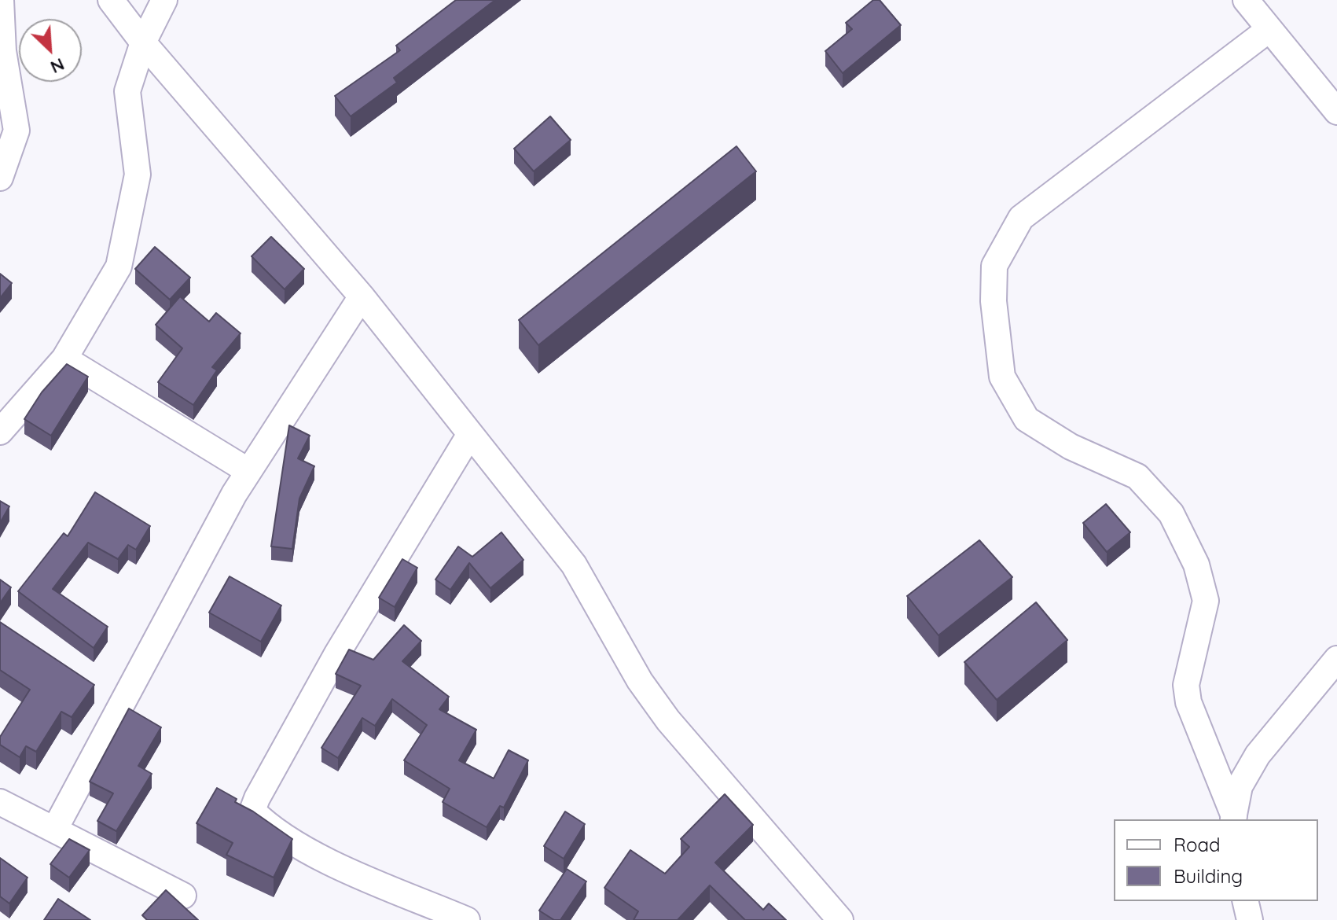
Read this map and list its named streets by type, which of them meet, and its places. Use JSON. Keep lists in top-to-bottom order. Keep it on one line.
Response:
{"legend":["Road","Building"],"north":"bottom right"}
